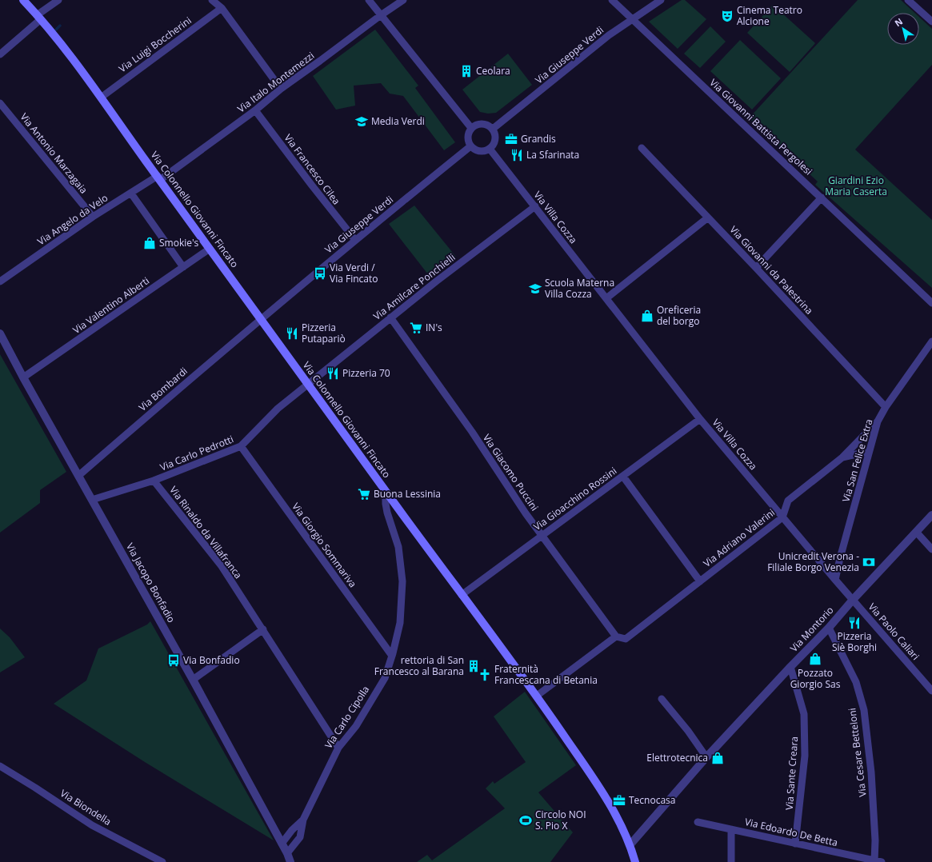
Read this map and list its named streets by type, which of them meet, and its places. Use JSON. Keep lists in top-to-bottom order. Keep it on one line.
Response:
{"streets":{"main road":["Via Colonnello Giovanni Fincato"],"street":["Via Luigi Boccherini","Via Giuseppe Verdi","Via Italo Montemezzi","Via Giovanni Battista Pergolesi","Via Antonio Marzagaia","Via Francesco Cilea","Via Villa Cozza","Via Angelo da Velo","Via Giovanni da Palestrina","Via Amilcare Ponchielli","Via Valentino Alberti","Via Bombardi","Via Carlo Pedrotti","Via San Felice Extra","Via Giacomo Puccini","Via Gioacchino Rossini","Via Rinaldo da Villafranca","Via Adriano Valerini","Via Giorgio Sommariva","Via Jacopo Bonfadio","Via Montorio","Via Paolo Caliari","Via Carlo Cipolla","Via Cesare Betteloni","Via Sante Creara","Via Biondella","Via Edoardo De Betta"]},"crossings":[["Via Luigi Boccherini","Via Colonnello Giovanni Fincato"],["Via Giuseppe Verdi","Via Giovanni Battista Pergolesi"],["Via Giuseppe Verdi","Via Francesco Cilea"],["Via Giuseppe Verdi","Via Colonnello Giovanni Fincato"],["Via Giuseppe Verdi","Via Villa Cozza"],["Via Giuseppe Verdi","Via Bombardi"],["Via Italo Montemezzi","Via Francesco Cilea"],["Via Italo Montemezzi","Via Colonnello Giovanni Fincato"],["Via Italo Montemezzi","Via Angelo da Velo"],["Via Antonio Marzagaia","Via Angelo da Velo"],["Via Colonnello Giovanni Fincato","Via Angelo da Velo"],["Via Colonnello Giovanni Fincato","Via Amilcare Ponchielli"],["Via Colonnello Giovanni Fincato","Via Valentino Alberti"],["Via Colonnello Giovanni Fincato","Via Bombardi"],["Via Colonnello Giovanni Fincato","Via Carlo Pedrotti"],["Via Colonnello Giovanni Fincato","Via Gioacchino Rossini"],["Via Colonnello Giovanni Fincato","Via Montorio"],["Via Colonnello Giovanni Fincato","Via Carlo Cipolla"],["Via Villa Cozza","Via Amilcare Ponchielli"],["Via Villa Cozza","Via San Felice Extra"],["Via Villa Cozza","Via Gioacchino Rossini"],["Via Villa Cozza","Via Adriano Valerini"],["Via Villa Cozza","Via Montorio"],["Via Villa Cozza","Via Paolo Caliari"],["Via Giovanni da Palestrina","Via San Felice Extra"],["Via Amilcare Ponchielli","Via Carlo Pedrotti"],["Via Amilcare Ponchielli","Via Giacomo Puccini"],["Via Valentino Alberti","Via Jacopo Bonfadio"],["Via Bombardi","Via Jacopo Bonfadio"],["Via Carlo Pedrotti","Via Rinaldo da Villafranca"],["Via Carlo Pedrotti","Via Giorgio Sommariva"],["Via Carlo Pedrotti","Via Jacopo Bonfadio"],["Via San Felice Extra","Via Adriano Valerini"],["Via Giacomo Puccini","Via Gioacchino Rossini"],["Via Giacomo Puccini","Via Adriano Valerini"],["Via Gioacchino Rossini","Via Adriano Valerini"],["Via Rinaldo da Villafranca","Via Carlo Cipolla"],["Via Giorgio Sommariva","Via Carlo Cipolla"],["Via Jacopo Bonfadio","Via Carlo Cipolla"],["Via Montorio","Via Paolo Caliari"],["Via Montorio","Via Cesare Betteloni"],["Via Montorio","Via Sante Creara"],["Via Cesare Betteloni","Via Edoardo De Betta"],["Via Sante Creara","Via Edoardo De Betta"]],"parks":["Giardini Ezio Maria Caserta"],"places":{"theatre":["Cinema Teatro Alcione"],"building":["Ceolara","rettoria di San Francesco al Barana"],"school or university":["Media Verdi","Scuola Materna Villa Cozza"],"office":["Grandis","Tecnocasa"],"restaurant":["La Sfarinata","Pizzeria Putapariò","Pizzeria 70","Pizzeria Siè Borghi"],"shop":["Smokie's","Oreficeria del borgo","Pozzato Giorgio Sas","Elettrotecnica"],"bus stop":["Via Verdi / Via Fincato","Via Bonfadio"],"supermarket":["IN's","Buona Lessinia"],"bank":["Unicredit Verona - Filiale Borgo Venezia"],"church":["Fraternità Francescana di Betania"],"sports":["Circolo NOI S. Pio X"]},"north":"top left"}
